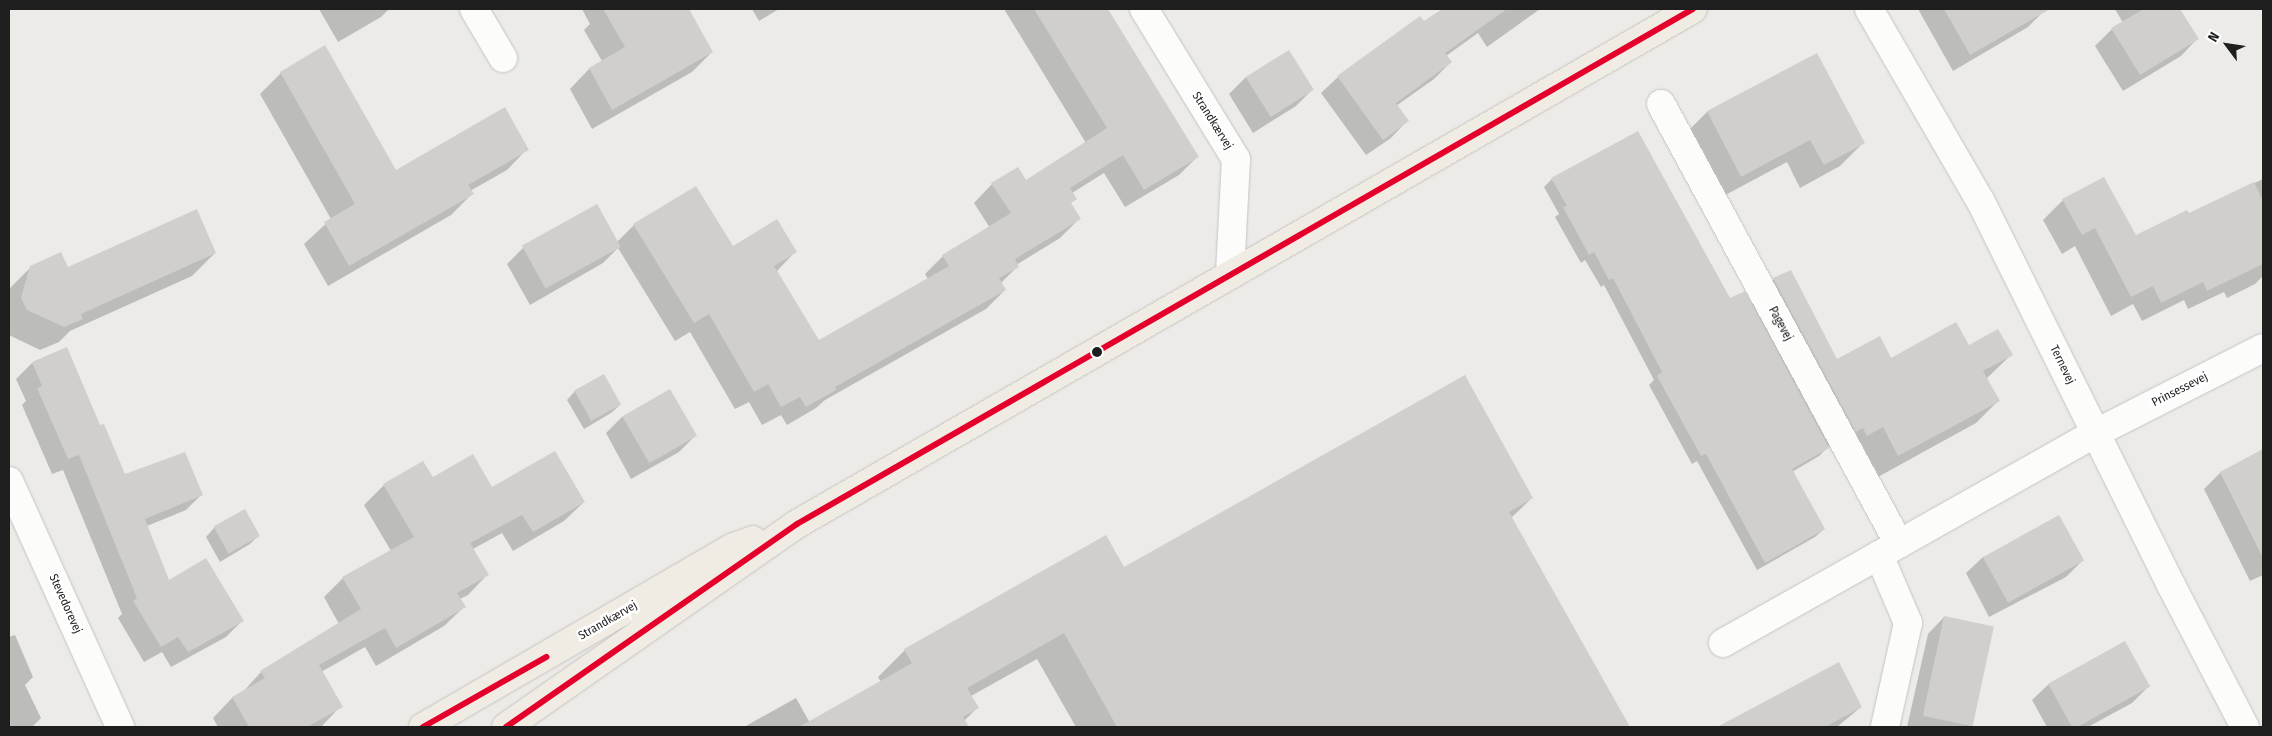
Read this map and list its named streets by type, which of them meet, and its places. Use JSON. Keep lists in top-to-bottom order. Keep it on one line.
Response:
{"streets":{"main road":["Strandkærvej"],"street":["Pagevej","Ternevej","Prinsessevej","Stevedorevej"]},"crossings":[["Ternevej","Prinsessevej"]],"north":"top left"}
